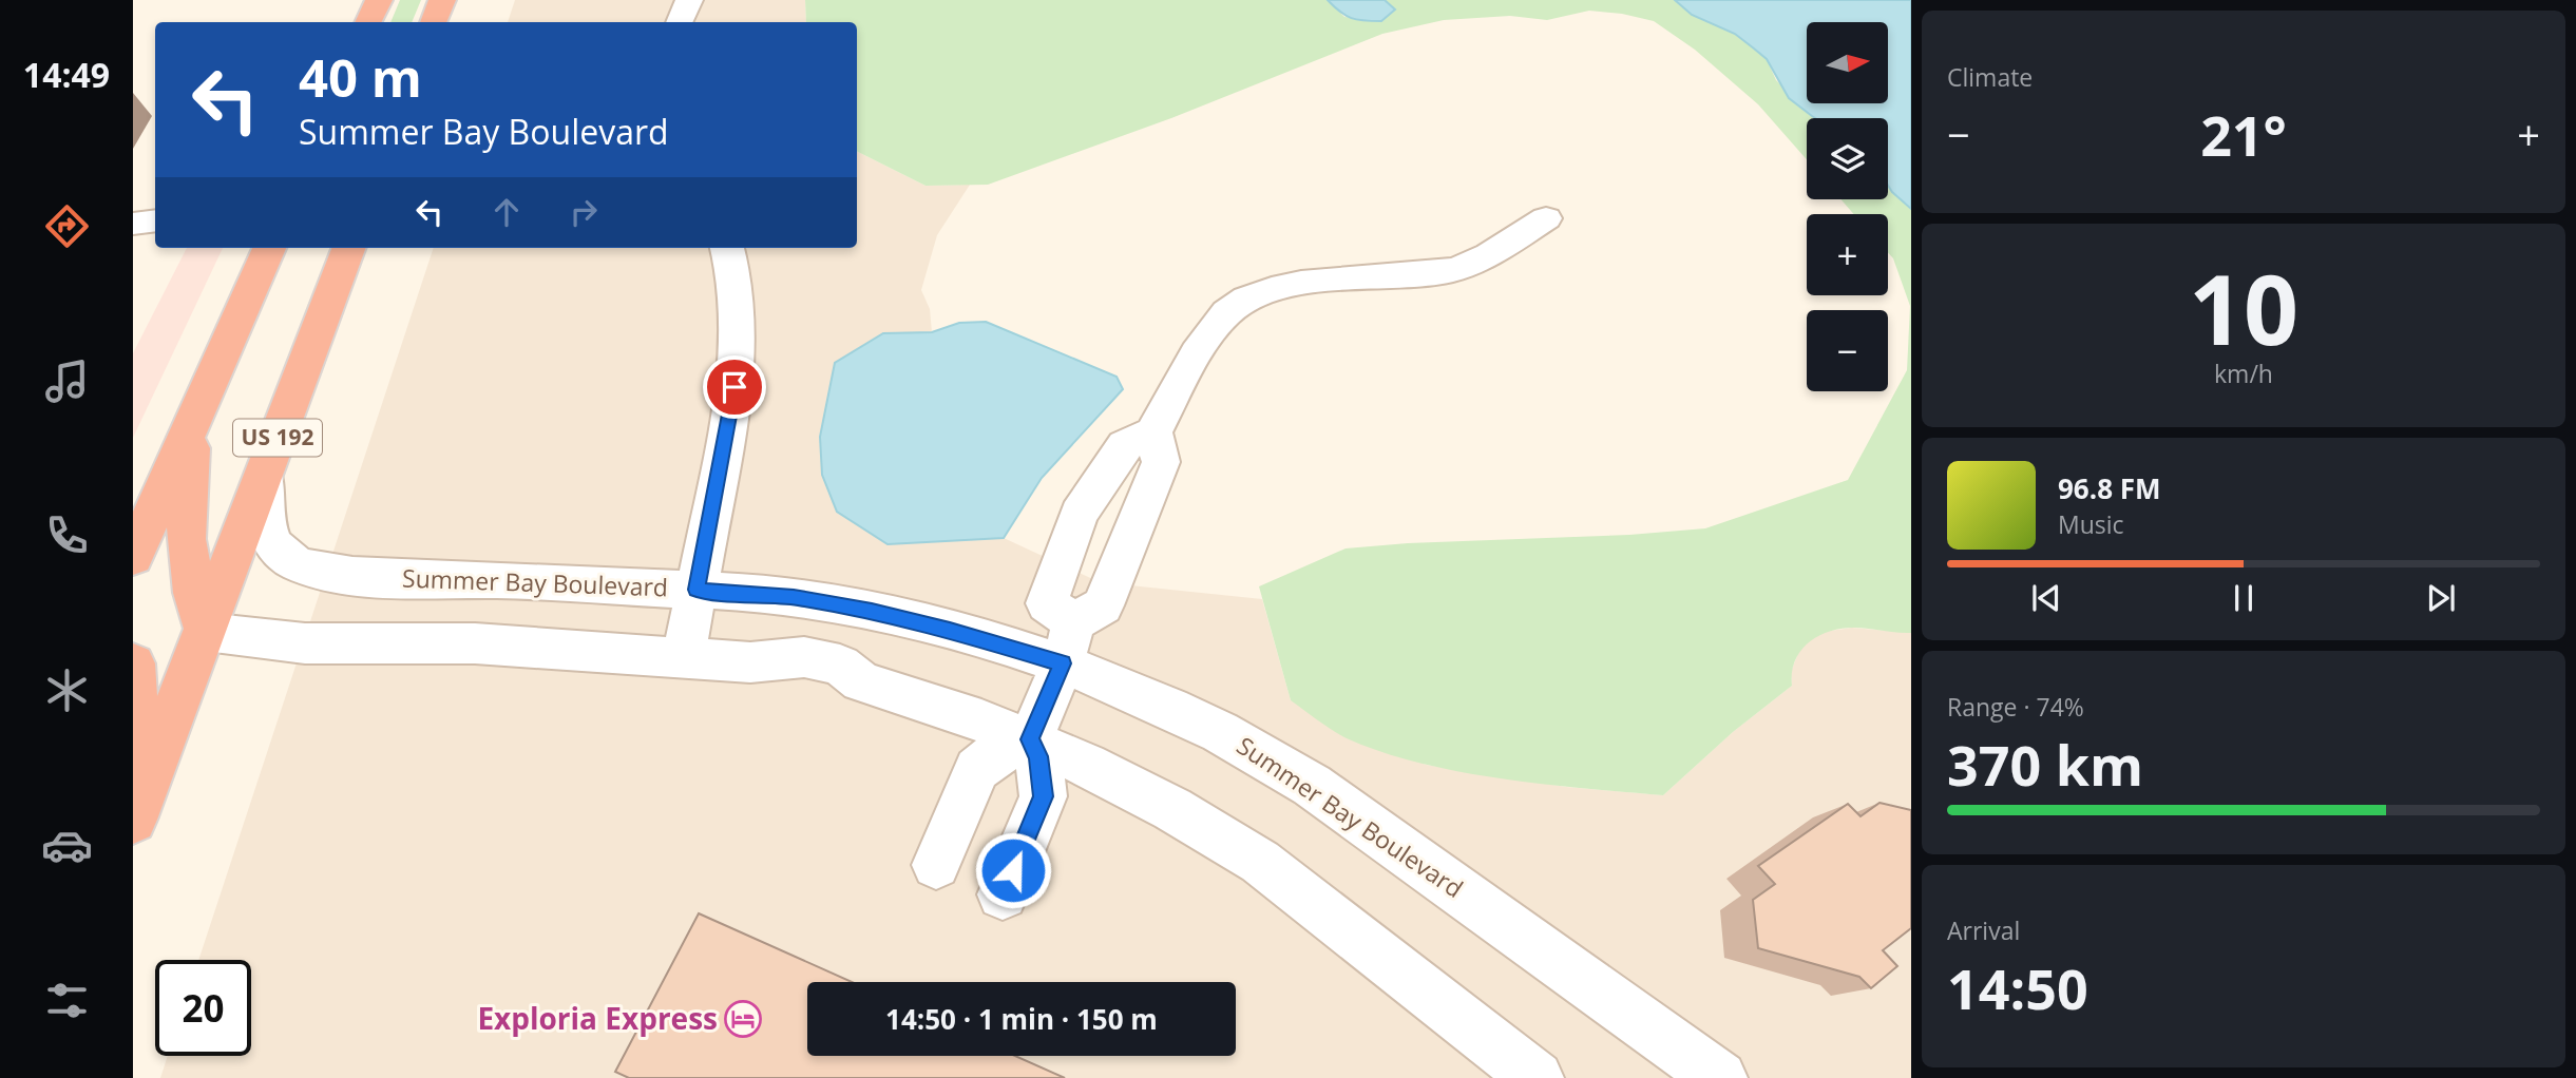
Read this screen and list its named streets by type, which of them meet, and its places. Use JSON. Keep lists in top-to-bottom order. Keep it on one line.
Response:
{"streets":{"highway":["US 192"],"street":["Summer Bay Boulevard"]},"crossings":[["US 192","Summer Bay Boulevard"]],"places":{"hotel":["Exploria Express"]},"north":"right","page":{"tabs":"14:49","tile":["Climate",["10","km/h"],["Range · 74%","370 km"],["Arrival","14:50"]],"map_buttons":["+","−"],"turn":["40 m","Summer Bay Boulevard"],"heat":["−","21°","+"],"song":["96.8 FM","Music"],"limit":"20","trip":"14:50 · 1 min · 150 m"}}
